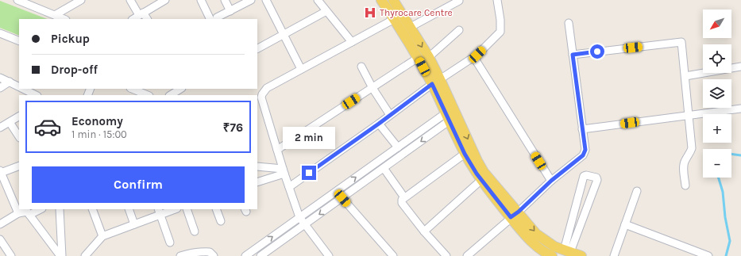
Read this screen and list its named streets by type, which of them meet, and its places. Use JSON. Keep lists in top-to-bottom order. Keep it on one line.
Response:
{"places":{"hospital":["Thyrocare Centre"]},"north":"bottom left","page":{"map_buttons":["+","−"],"banner":["Pickup","Drop-off"],"list":[{"name":"Economy","note":"1 min · 15:00","value":"₹76"}],"bubble":"2 min","buttons":"Confirm"}}
